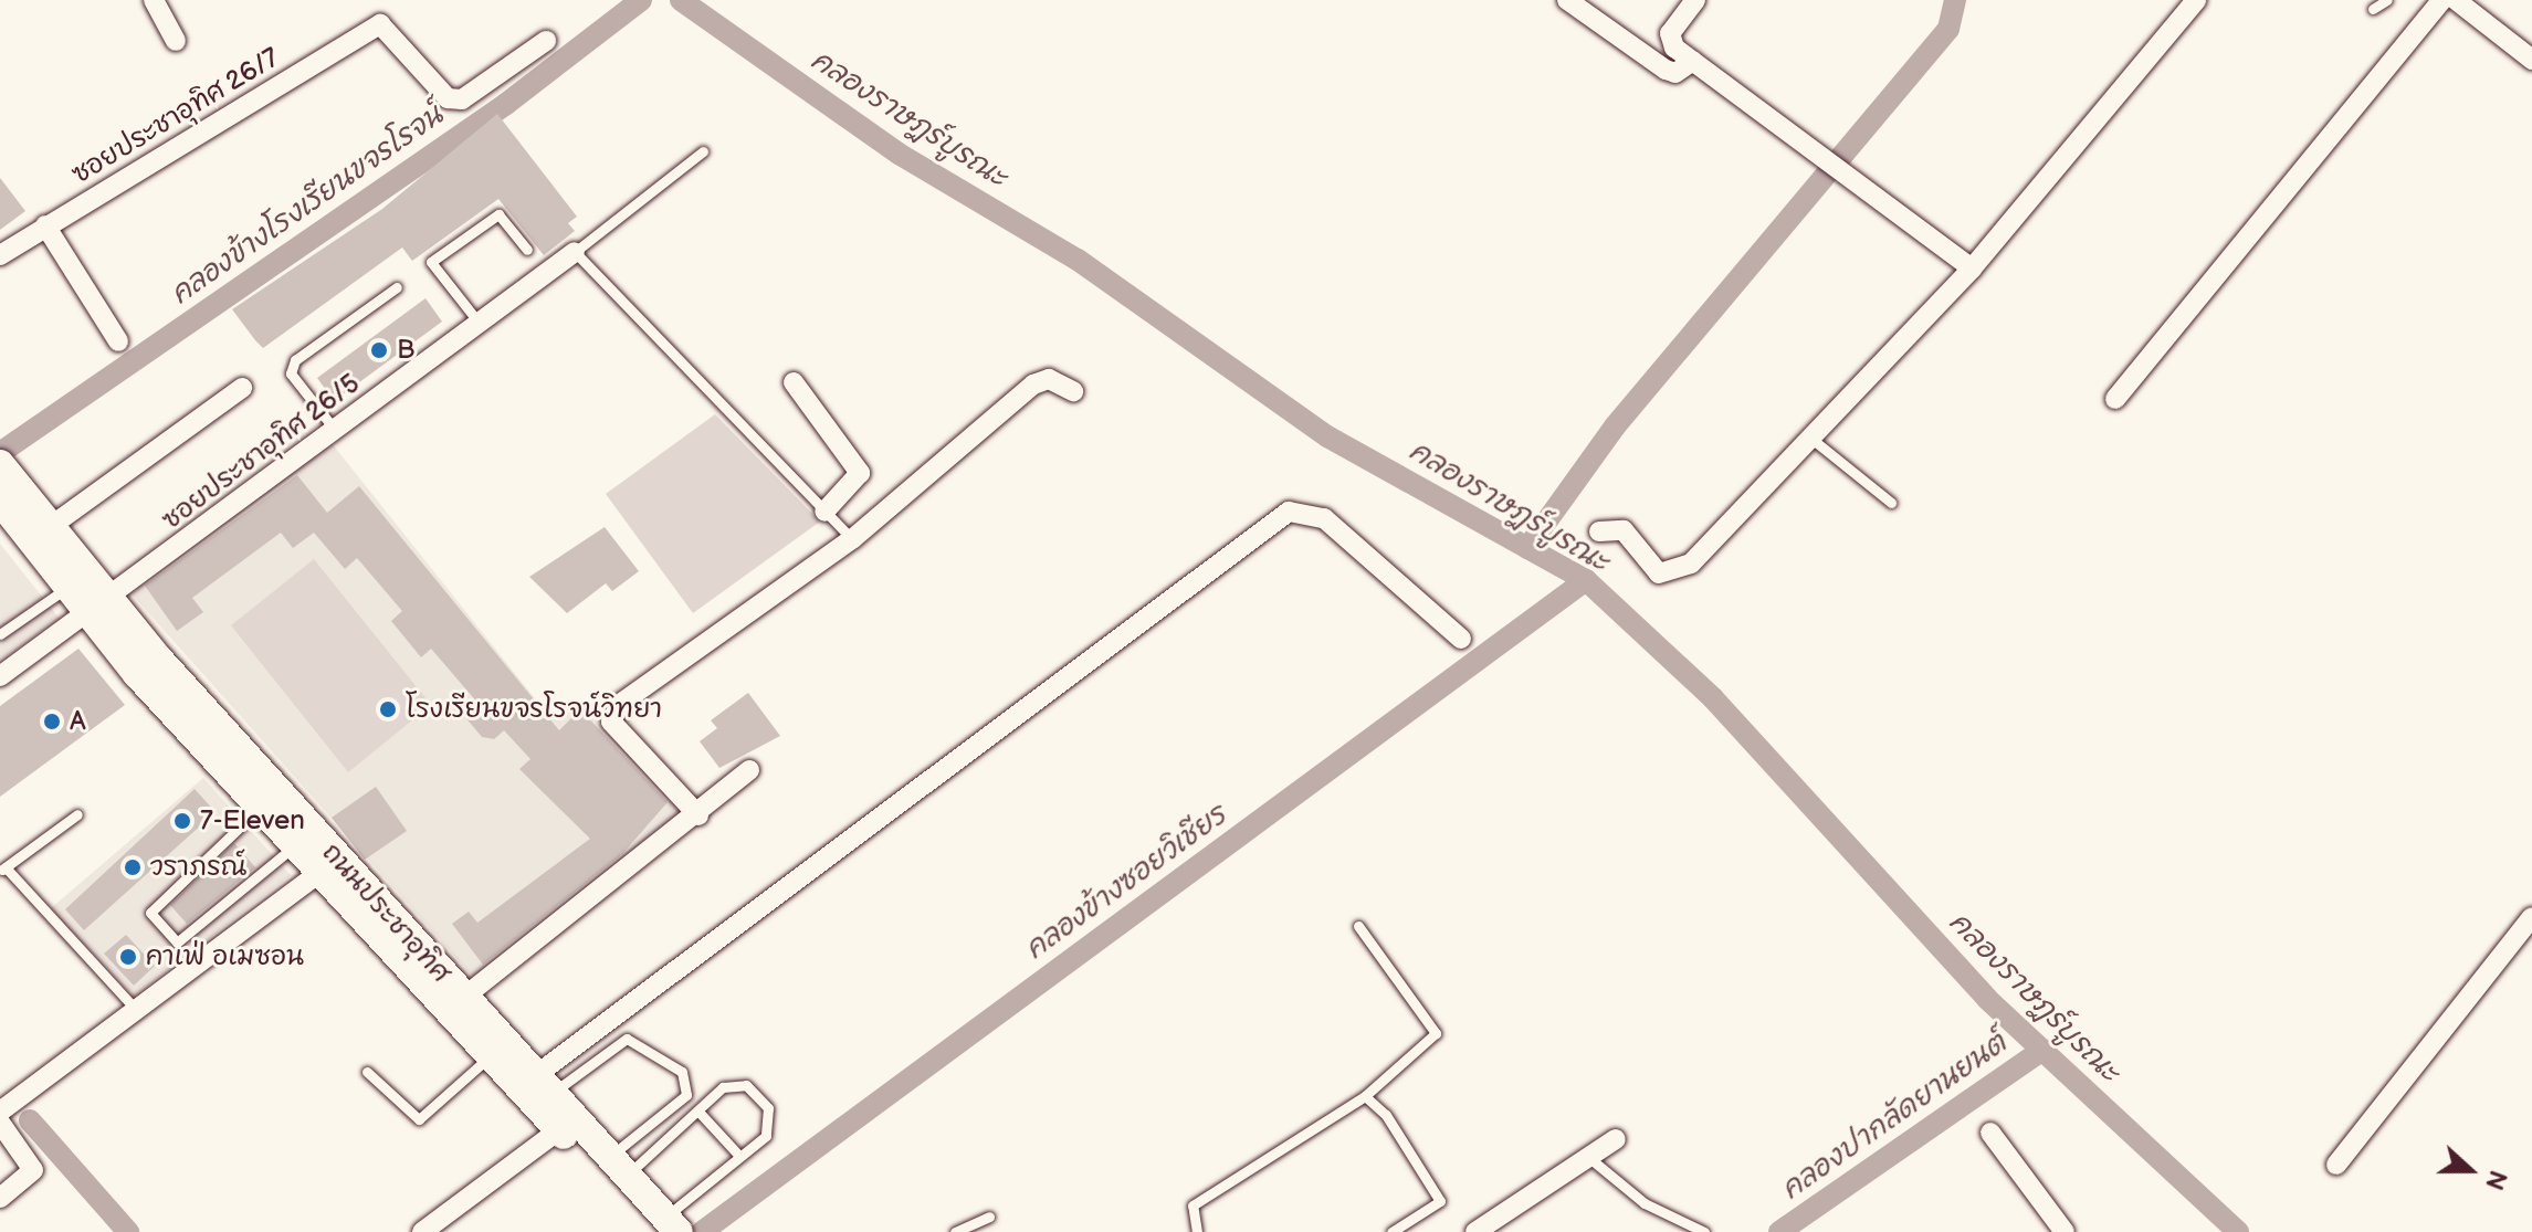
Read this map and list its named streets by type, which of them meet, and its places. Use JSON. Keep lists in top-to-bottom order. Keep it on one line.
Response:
{"streets":{"main road":["ถนนประชาอุทิศ"],"street":["ซอยประชาอุทิศ 26/7","ซอยประชาอุทิศ 26/5"]},"crossings":[["ซอยประชาอุทิศ 26/5","ถนนประชาอุทิศ"]],"water":["คลองราษฎร์บูรณะ","คลองข้างโรงเรียนขจรโรจน์","คลองข้างซอยวิเชียร","คลองปากลัดยานยนต์"],"places":["B","โรงเรียนขจรโรจน์วิทยา","A","7-Eleven","วราภรณ์","คาเฟ่ อเมซอน"],"north":"right"}
